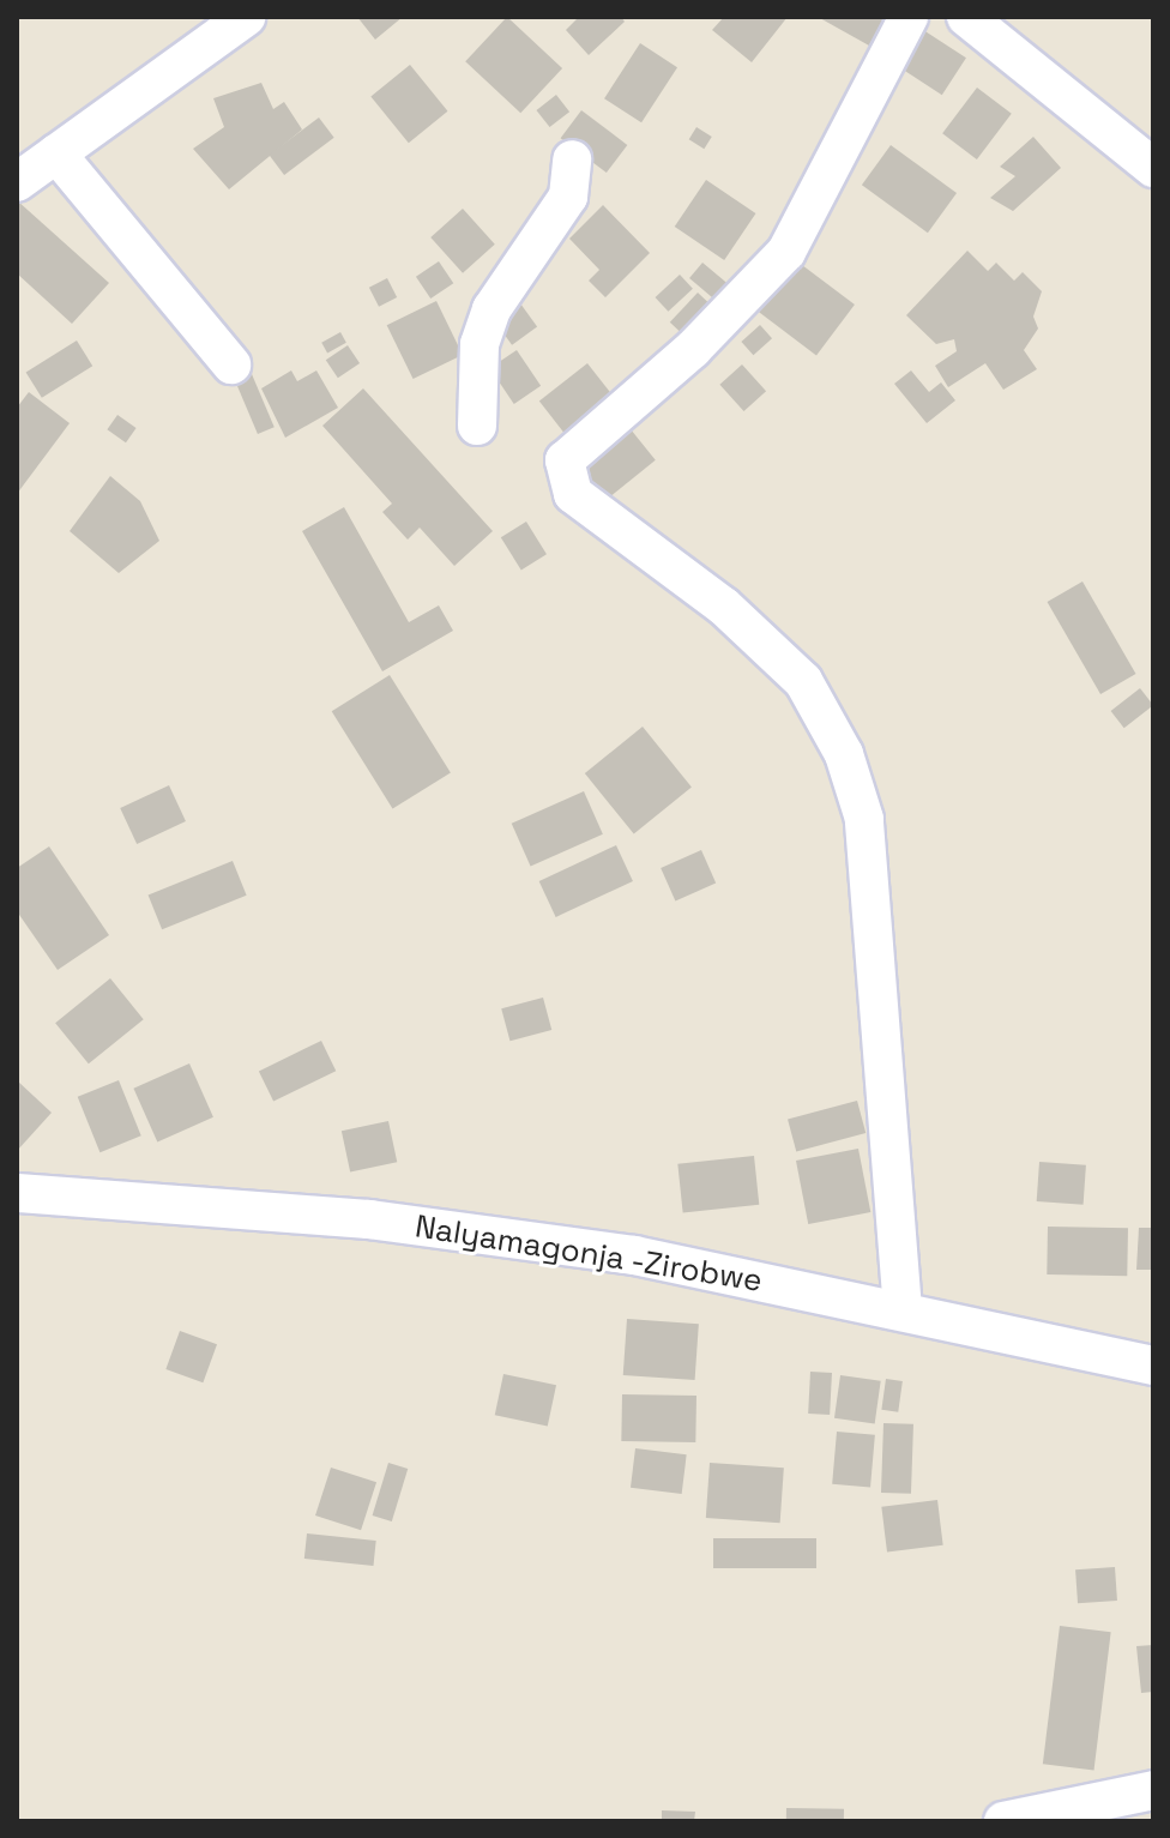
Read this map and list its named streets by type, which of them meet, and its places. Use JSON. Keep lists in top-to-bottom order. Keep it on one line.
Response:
{"streets":{"street":["Nalyamagonja -Zirobwe"]}}
